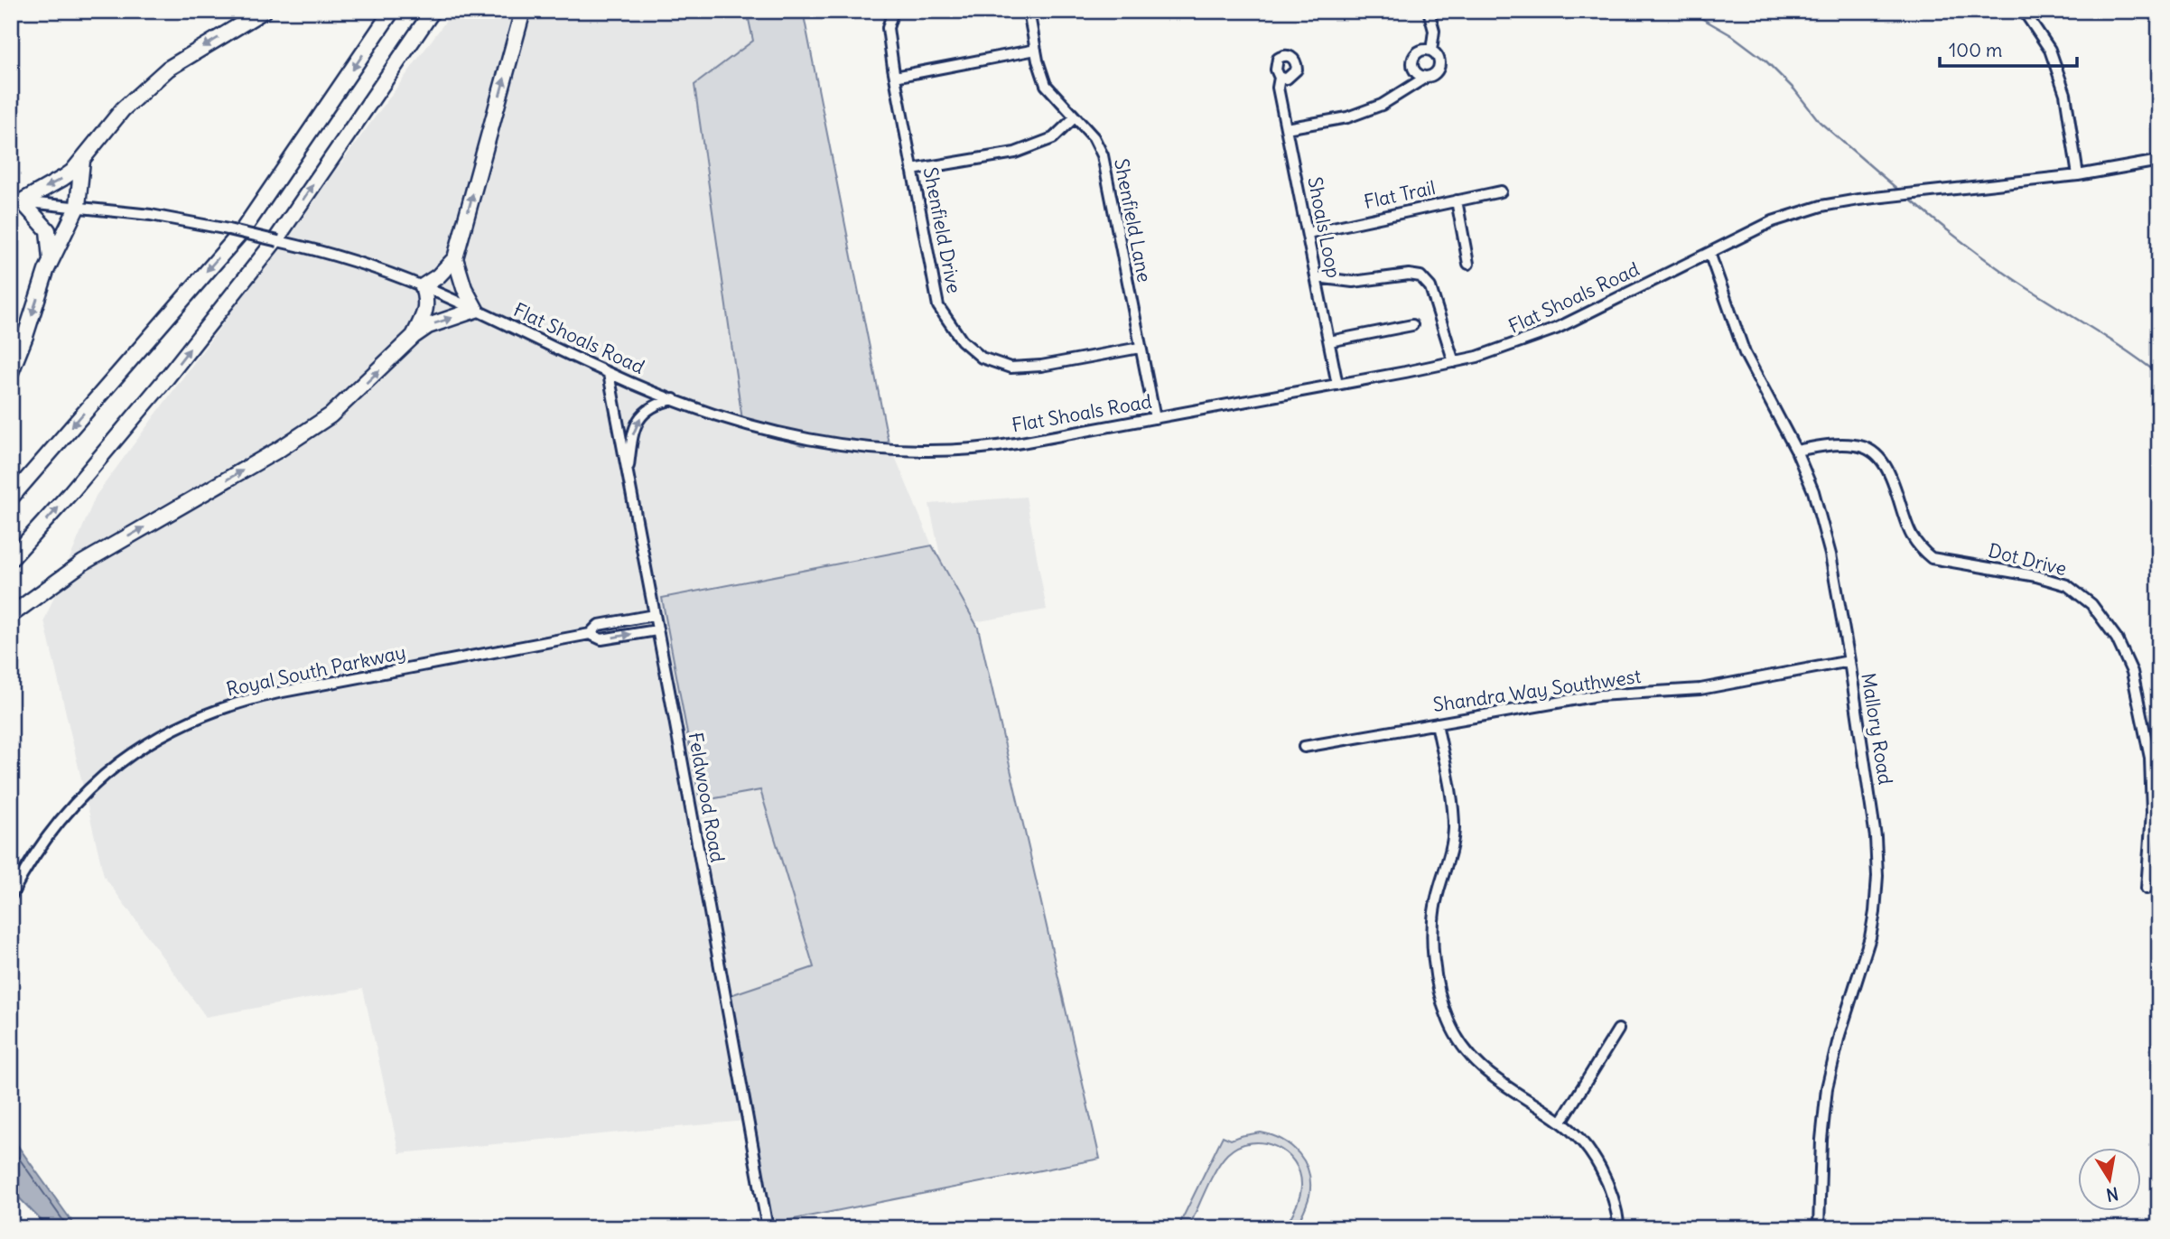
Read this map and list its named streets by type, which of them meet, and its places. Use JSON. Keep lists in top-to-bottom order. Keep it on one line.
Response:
{"streets":{"street":["Flat Trail","Shenfield Lane","Shoals Loop","Shenfield Drive","Flat Shoals Road","Dot Drive","Royal South Parkway","Shandra Way Southwest","Mallory Road","Feldwood Road"]},"crossings":[["Flat Trail","Shoals Loop"],["Shenfield Lane","Shenfield Drive"],["Shenfield Lane","Flat Shoals Road"],["Shoals Loop","Flat Shoals Road"],["Flat Shoals Road","Mallory Road"],["Flat Shoals Road","Feldwood Road"],["Dot Drive","Mallory Road"],["Royal South Parkway","Feldwood Road"],["Shandra Way Southwest","Mallory Road"]],"scale_bar":"100 m","north":"bottom"}
